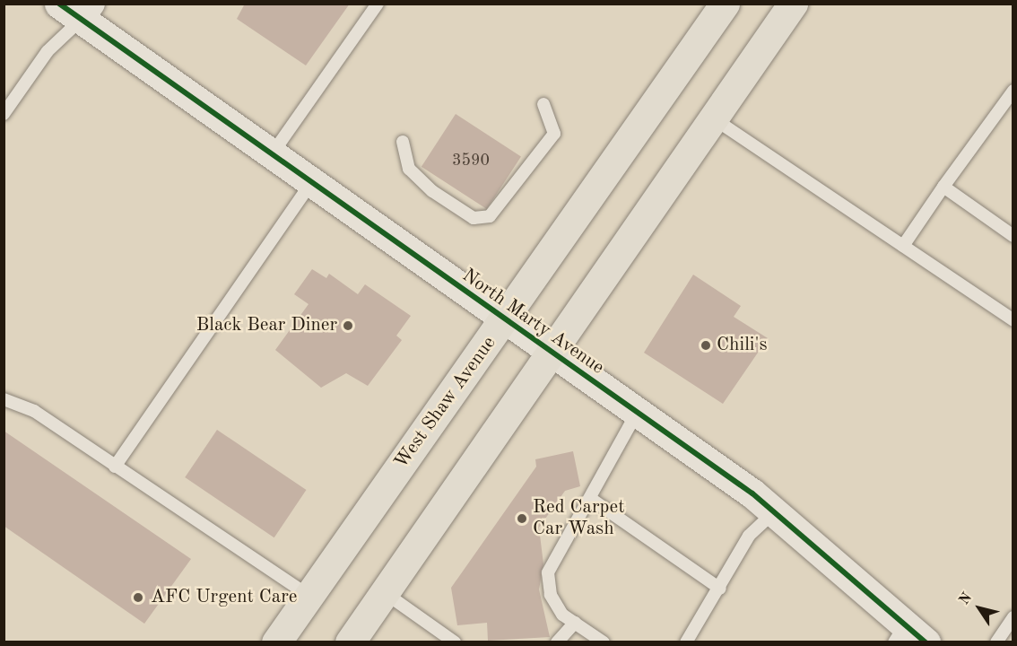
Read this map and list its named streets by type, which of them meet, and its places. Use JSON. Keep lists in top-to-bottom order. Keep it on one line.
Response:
{"streets":{"main road":["West Shaw Avenue"],"street":["North Marty Avenue"]},"crossings":[["North Marty Avenue","West Shaw Avenue"]],"places":["Black Bear Diner","Chili's","Red Carpet Car Wash","AFC Urgent Care"],"house_numbers":["3590"],"north":"top left"}
